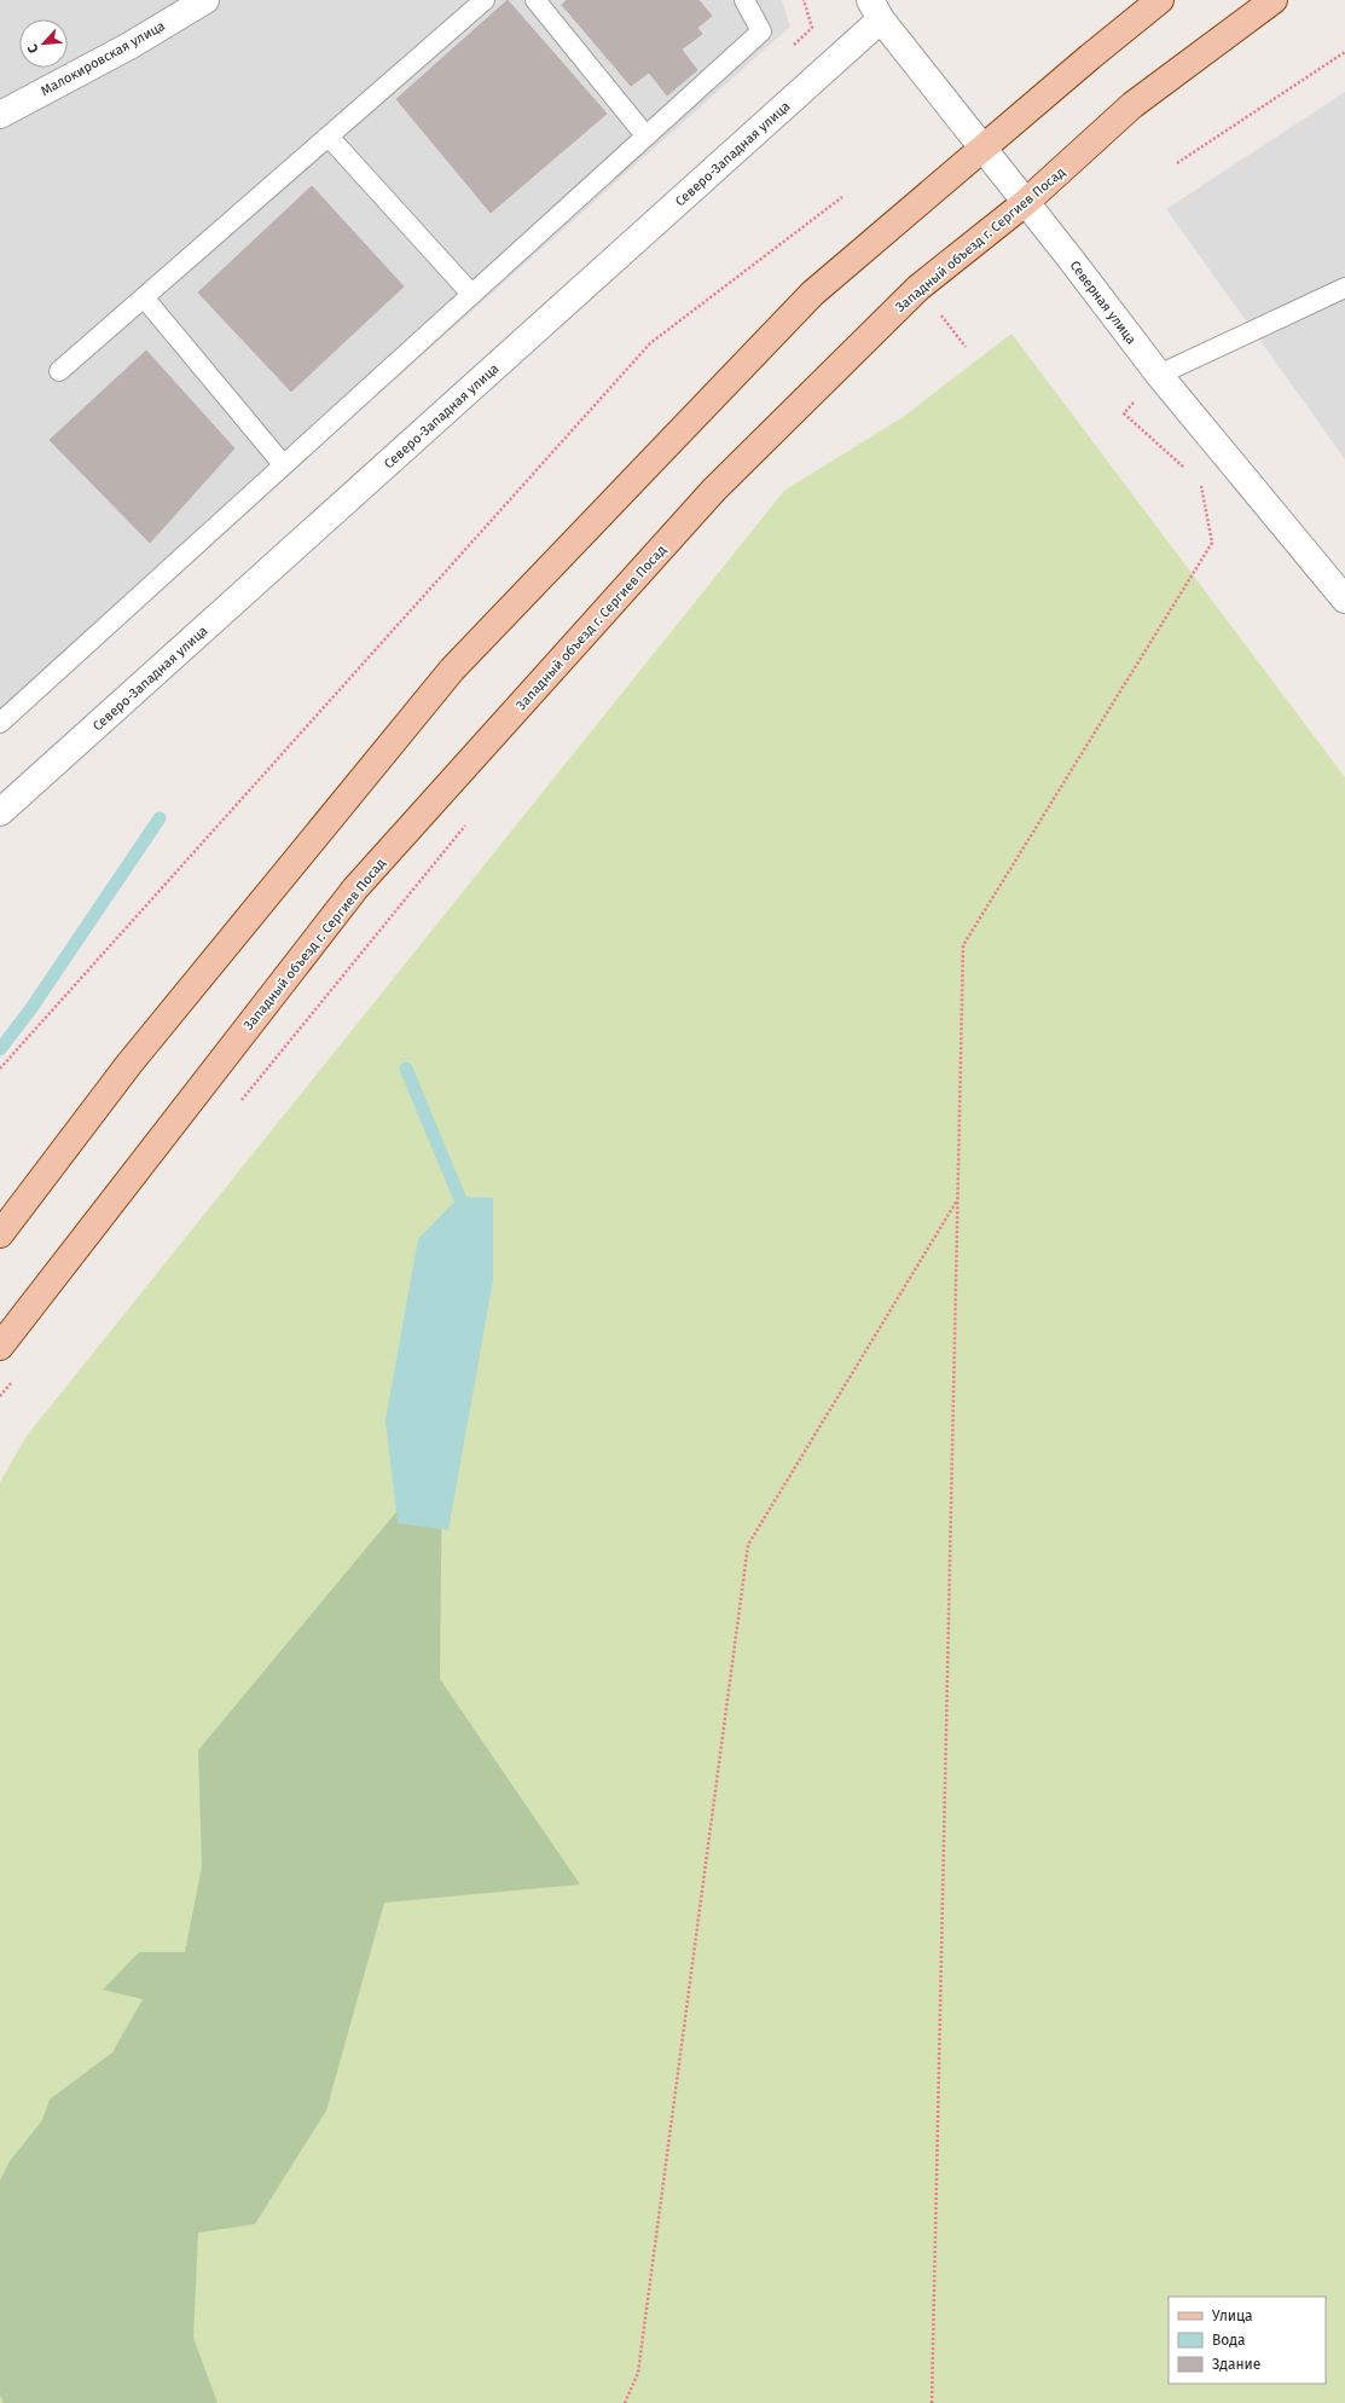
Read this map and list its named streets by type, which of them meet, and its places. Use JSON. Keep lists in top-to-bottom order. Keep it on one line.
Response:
{"streets":{"main road":["Западный объезд г. Сергиев Посад"],"street":["Малокировская улица","Северо-Западная улица","Северная улица"]},"crossings":[["Северо-Западная улица","Северная улица"],["Западный объезд г. Сергиев Посад","Северная улица"]],"legend":["Улица","Вода","Здание"],"north":"bottom left"}
